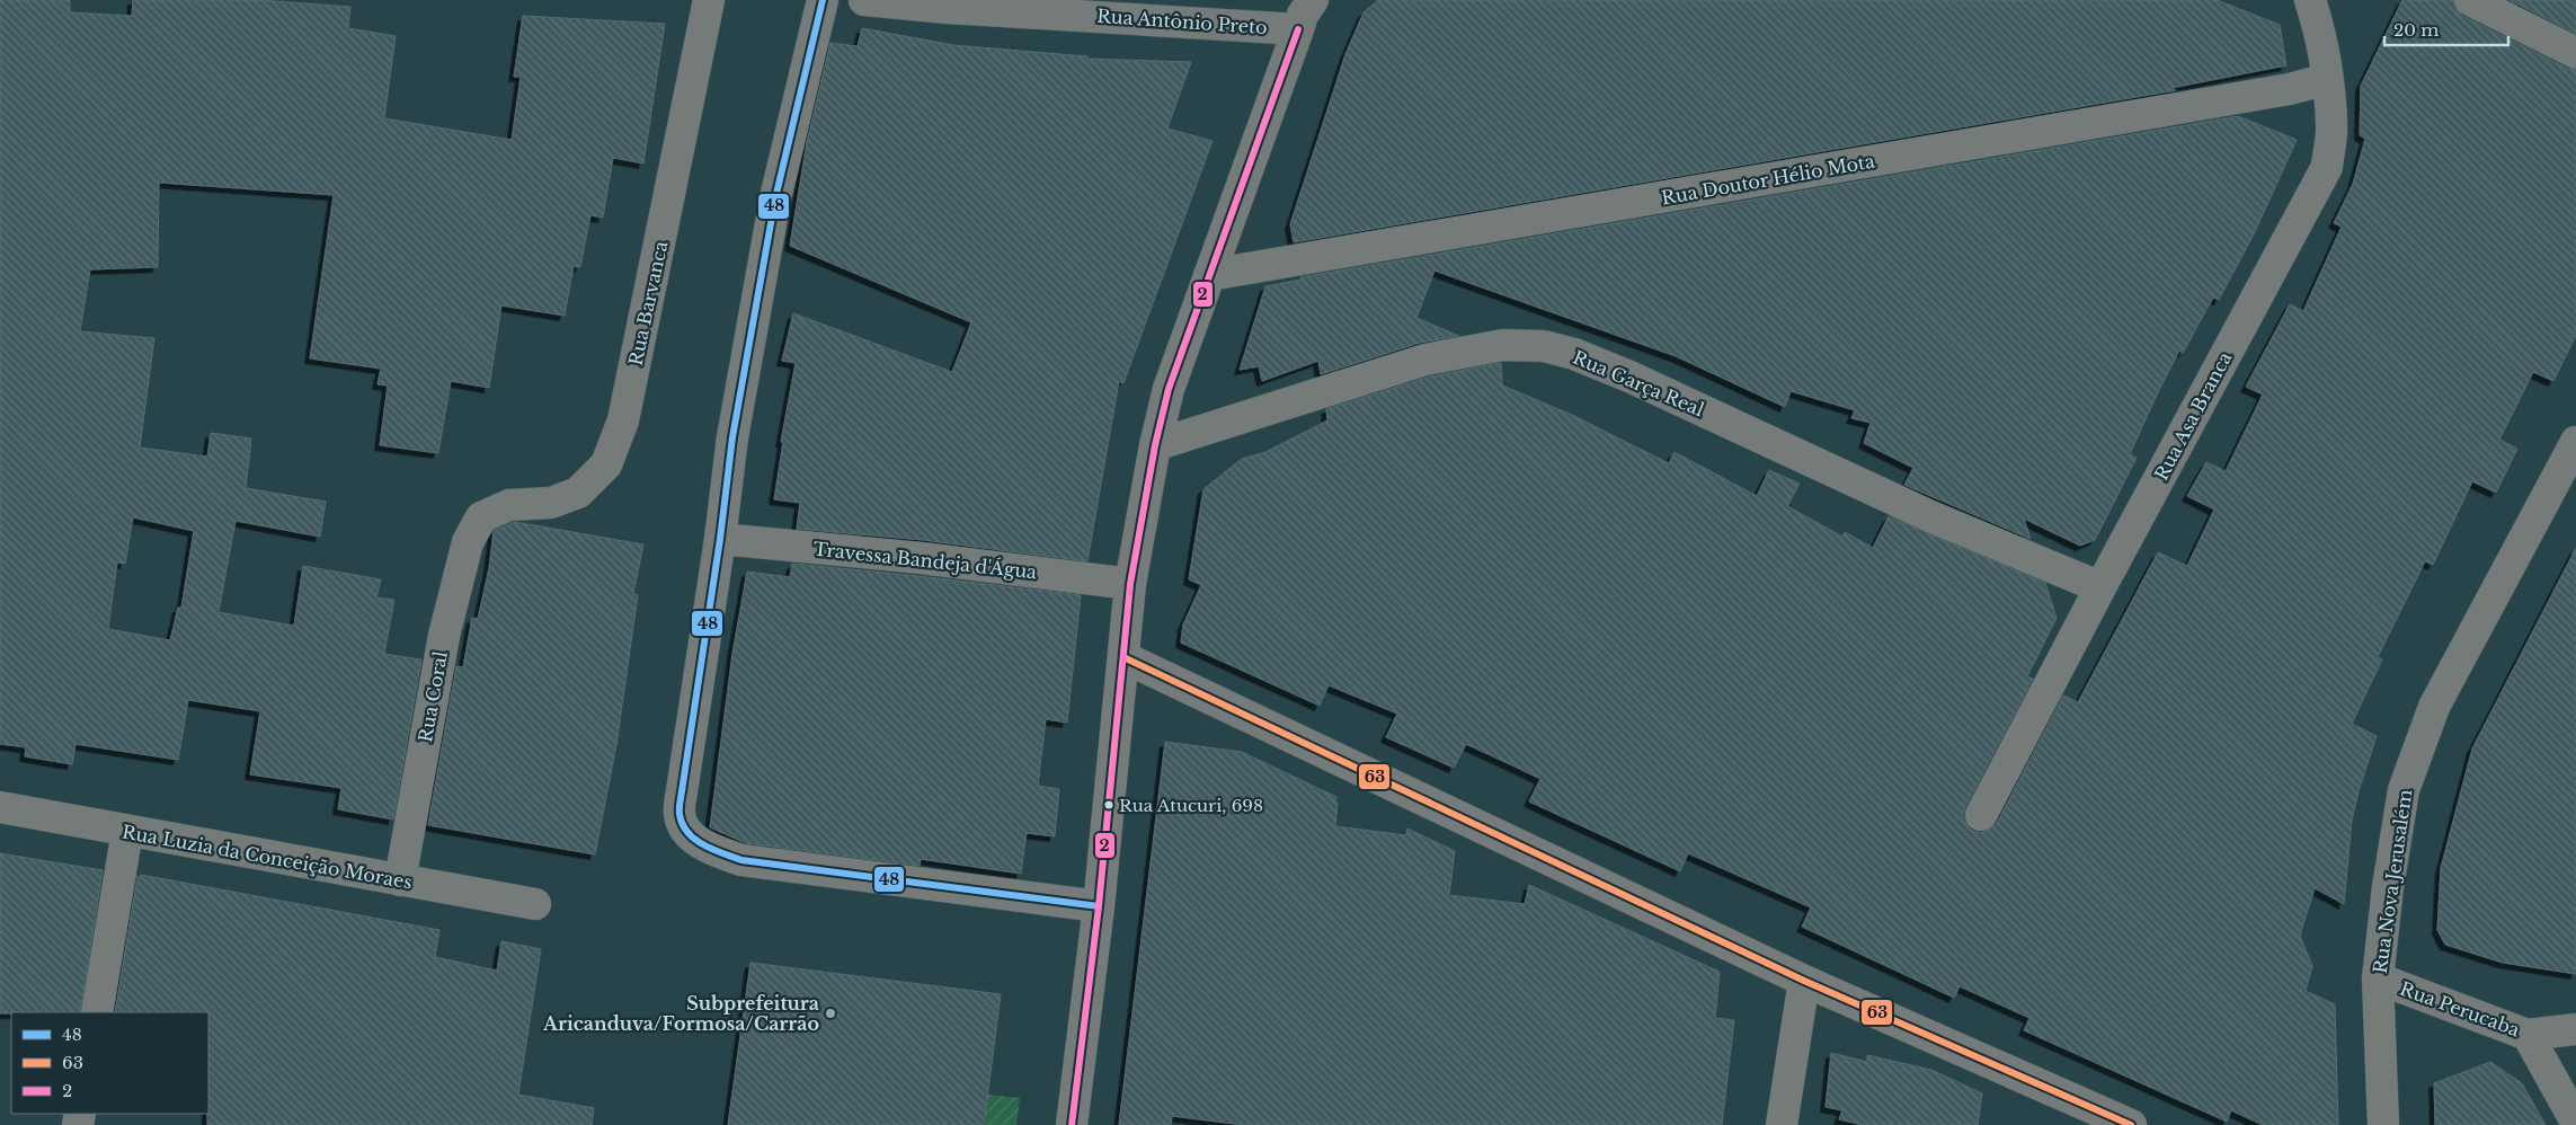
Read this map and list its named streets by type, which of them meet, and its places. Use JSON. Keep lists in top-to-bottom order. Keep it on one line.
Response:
{"streets":{"street":["Rua Antônio Preto","Rua Doutor Hélio Mota","Rua Barvanca","Rua Garça Real","Rua Asa Branca","Travessa Bandeja d'Água","Rua Coral","Rua Luzia da Conceição Moraes","Rua Nova Jerusalém","Rua Perucaba"]},"crossings":[["Rua Doutor Hélio Mota","Rua Asa Branca"],["Rua Barvanca","Rua Coral"],["Rua Garça Real","Rua Asa Branca"],["Rua Coral","Rua Luzia da Conceição Moraes"],["Rua Nova Jerusalém","Rua Perucaba"]],"places":["Rua Atucuri, 698","Subprefeitura Aricanduva/Formosa/Carrão"],"lines":["transit line 48","transit line 2","transit line 63"],"legend":["48","63","2"],"scale_bar":"20 m"}
